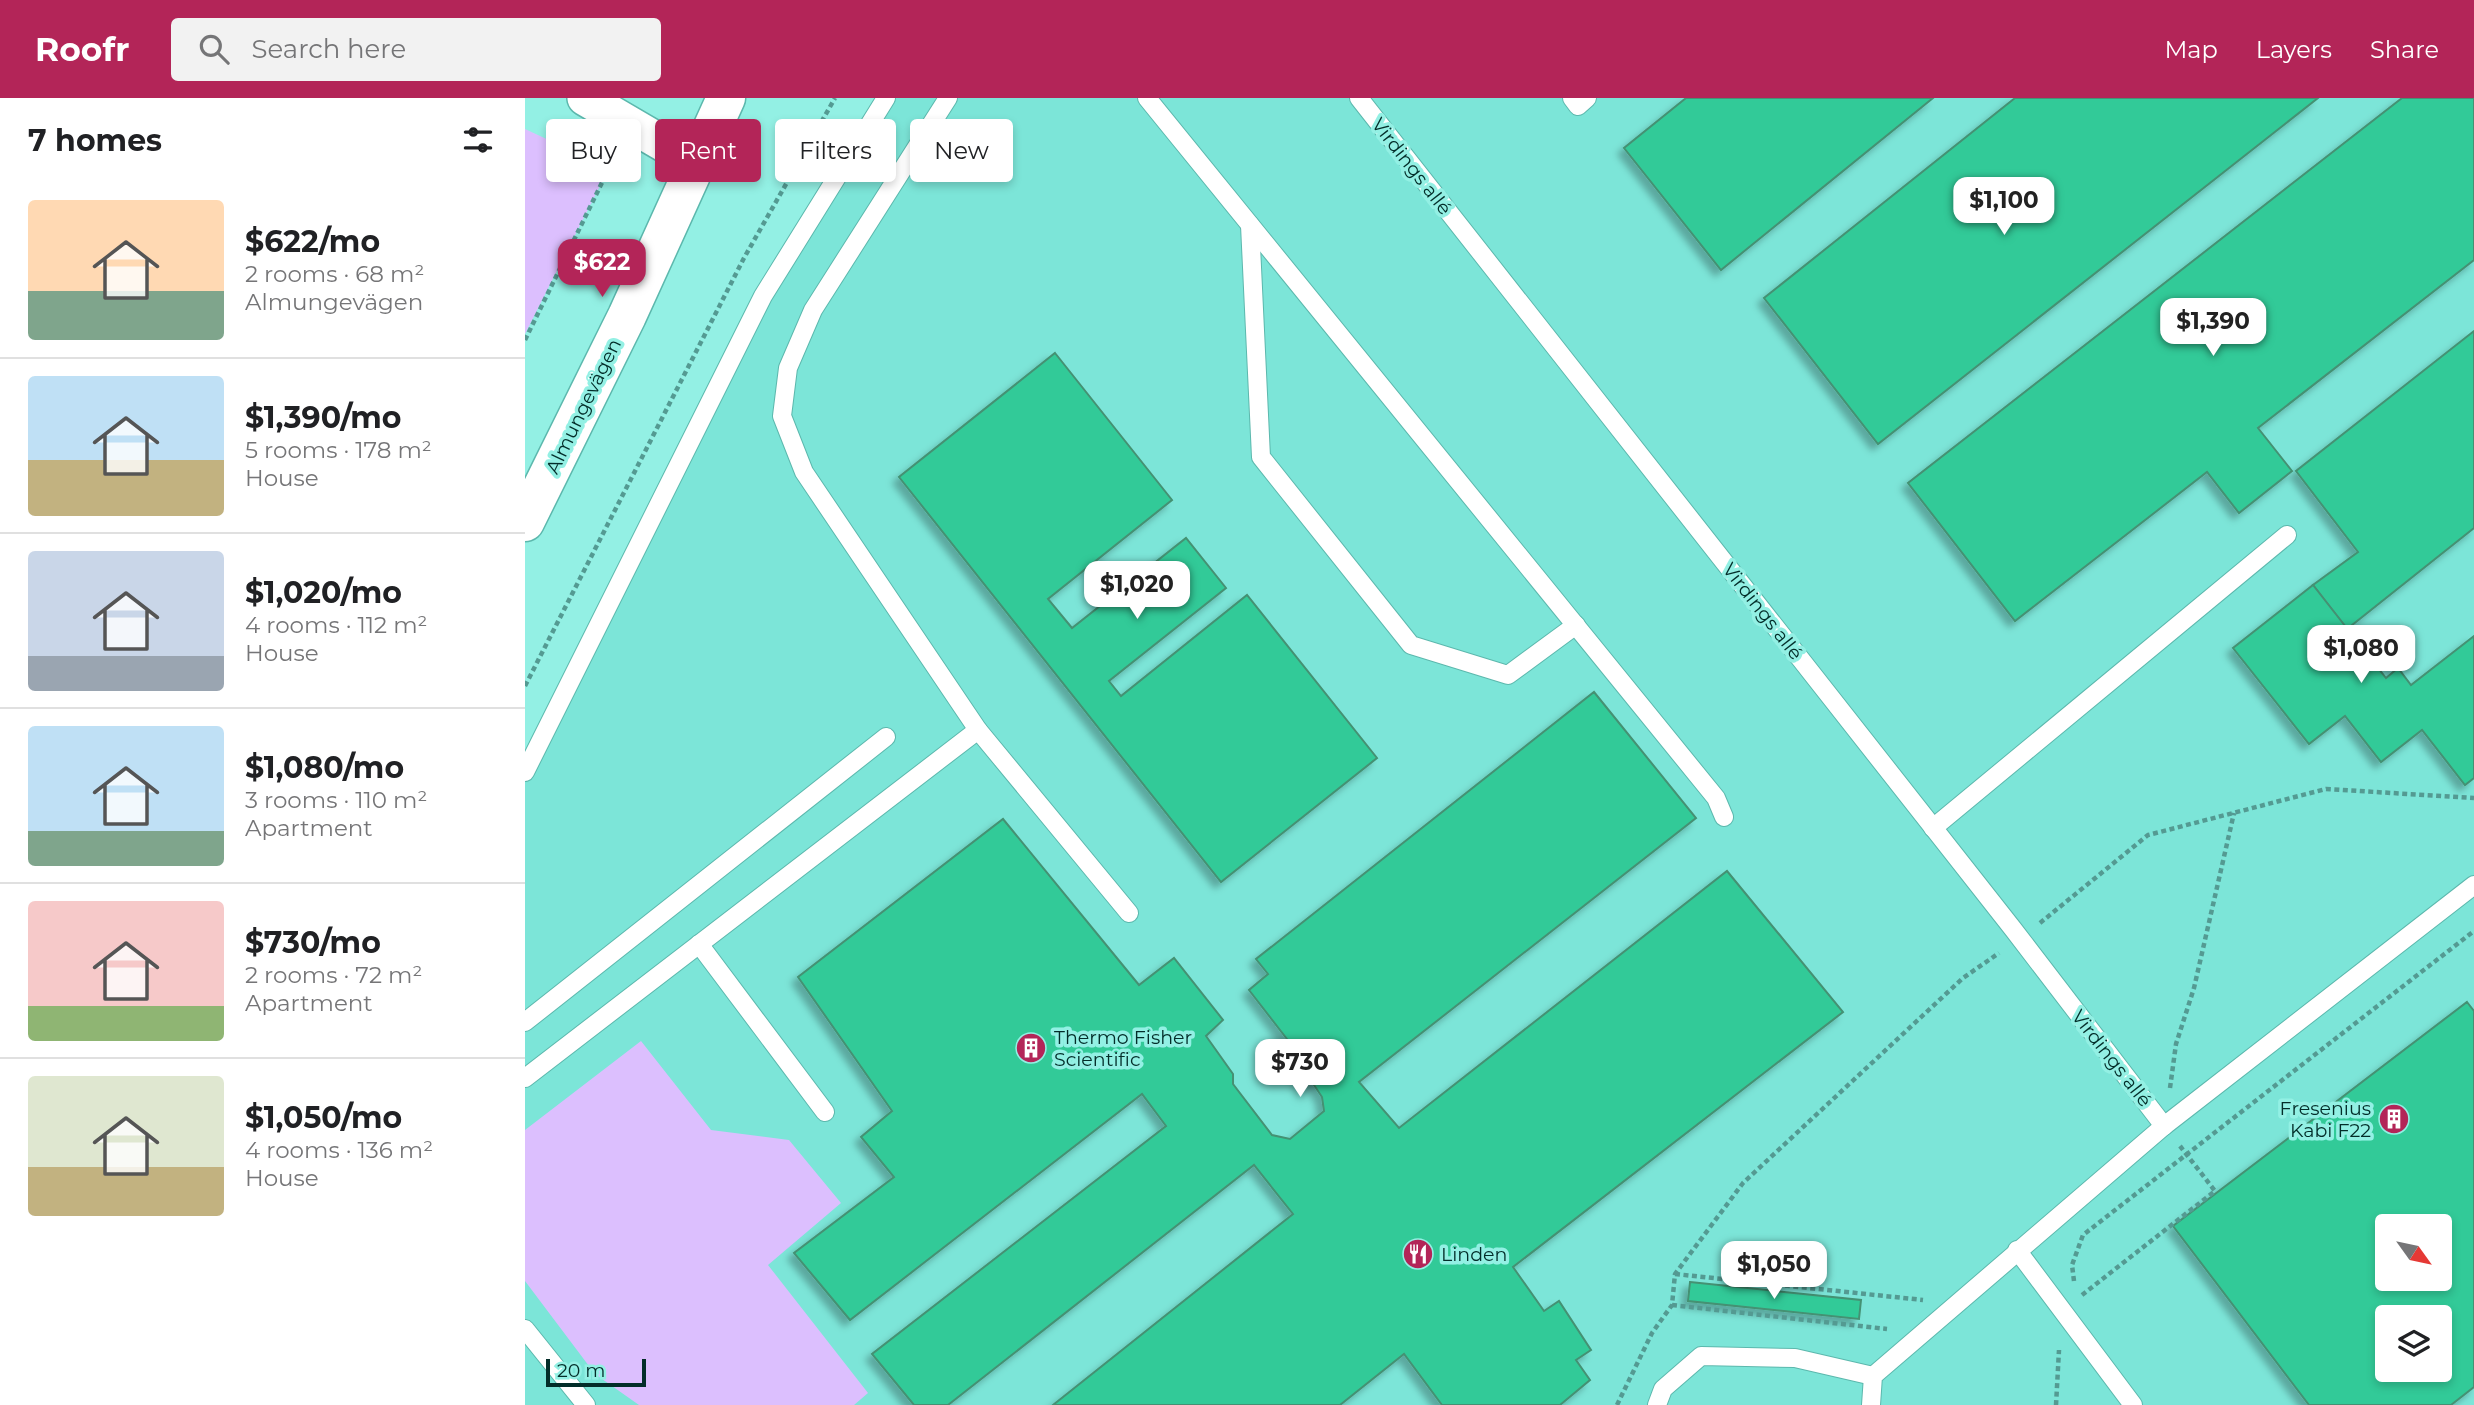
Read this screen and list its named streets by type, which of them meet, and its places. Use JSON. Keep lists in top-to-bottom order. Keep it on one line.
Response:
{"streets":{"main road":["Almungevägen"],"lane":["Virdings allé"]},"places":{"building":["Thermo Fisher Scientific","Fresenius Kabi F22"],"restaurant":["Linden"]},"scale_bar":"20 m","north":"bottom right","page":{"header":"Roofr","search":"Search here","nav":["Map","Layers","Share"],"heading":"7 homes","chip":["Buy","Rent","Filters","New"],"price":["$1,100","$622","$1,390","$1,020","$1,080","$730","$1,050"],"list":[{"name":"$622/mo","note":"2 rooms · 68 m² · Almungevägen"},{"name":"$1,390/mo","note":"5 rooms · 178 m² · House"},{"name":"$1,020/mo","note":"4 rooms · 112 m² · House"},{"name":"$1,080/mo","note":"3 rooms · 110 m² · Apartment"},{"name":"$730/mo","note":"2 rooms · 72 m² · Apartment"},{"name":"$1,050/mo","note":"4 rooms · 136 m² · House"}],"scale":"20 m"}}
